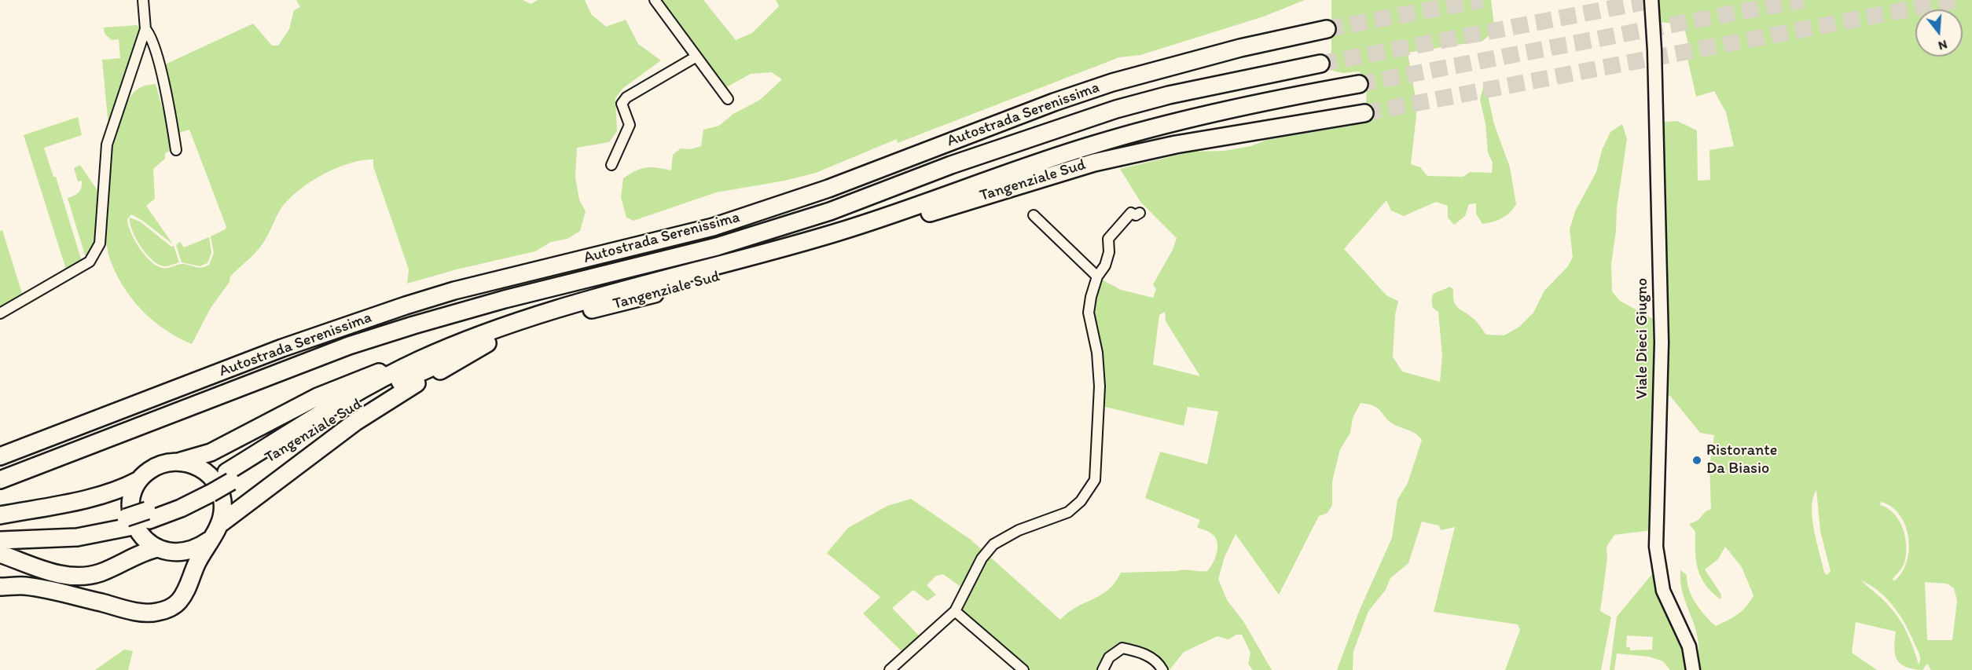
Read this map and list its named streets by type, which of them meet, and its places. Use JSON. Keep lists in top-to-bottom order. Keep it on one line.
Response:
{"streets":{"highway":["Autostrada Serenissima","Tangenziale Sud"],"main road":["Viale Dieci Giugno"]},"places":["Ristorante Da Biasio"],"north":"bottom"}
